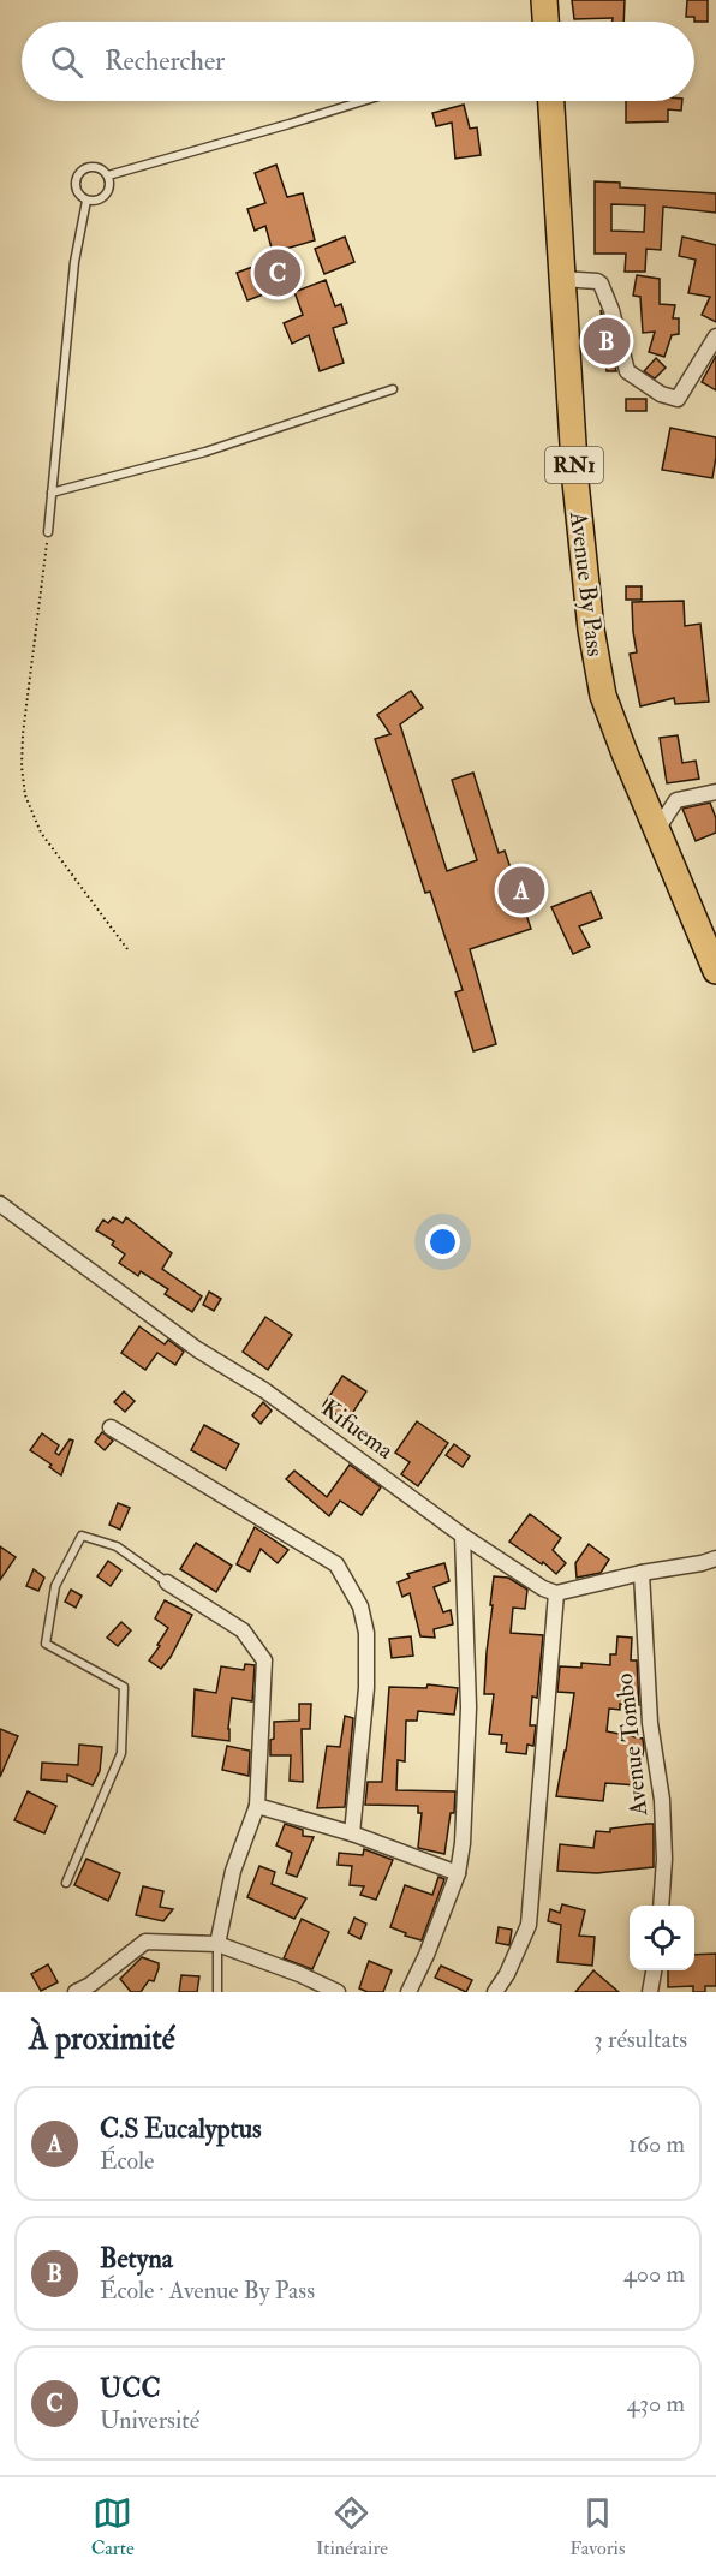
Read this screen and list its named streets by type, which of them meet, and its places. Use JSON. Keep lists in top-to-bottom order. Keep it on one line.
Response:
{"streets":{"highway":["RN1","Avenue By Pass"],"street":["Kifuema","Avenue Tombo"]},"page":{"search":"Rechercher","pins":["C","B","A"],"heading":["À proximité","3 résultats"],"list":[{"mark":"A","name":"C.S Eucalyptus","note":"École","value":"160 m"},{"mark":"B","name":"Betyna","note":"École · Avenue By Pass","value":"400 m"},{"mark":"C","name":"UCC","note":"Université","value":"430 m"}],"nav":["Carte","Itinéraire","Favoris"]}}
